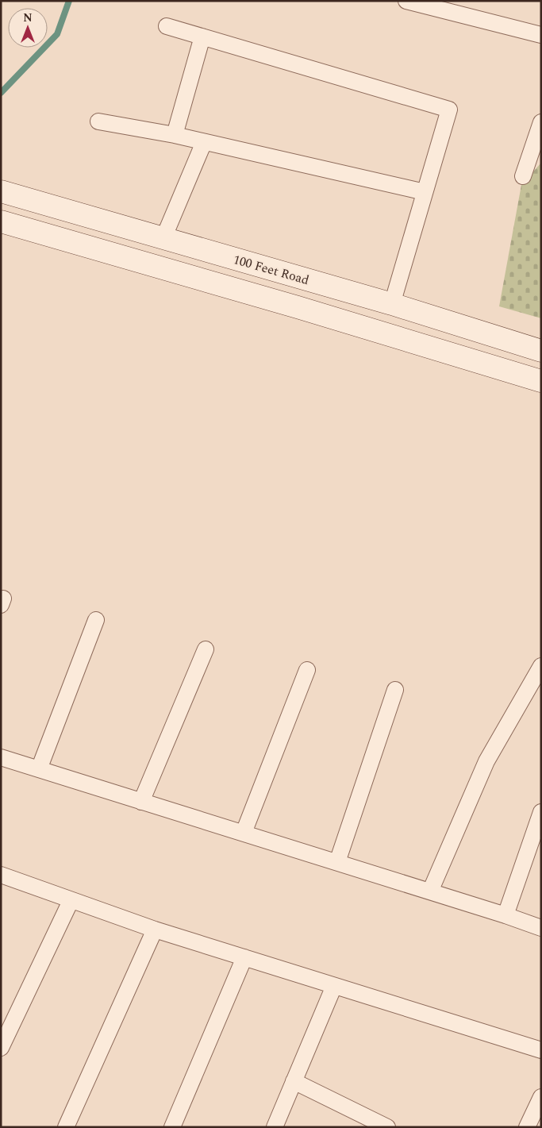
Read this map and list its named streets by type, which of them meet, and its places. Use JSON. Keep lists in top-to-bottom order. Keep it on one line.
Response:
{"streets":{"main road":["100 Feet Road"]},"north":"top"}
